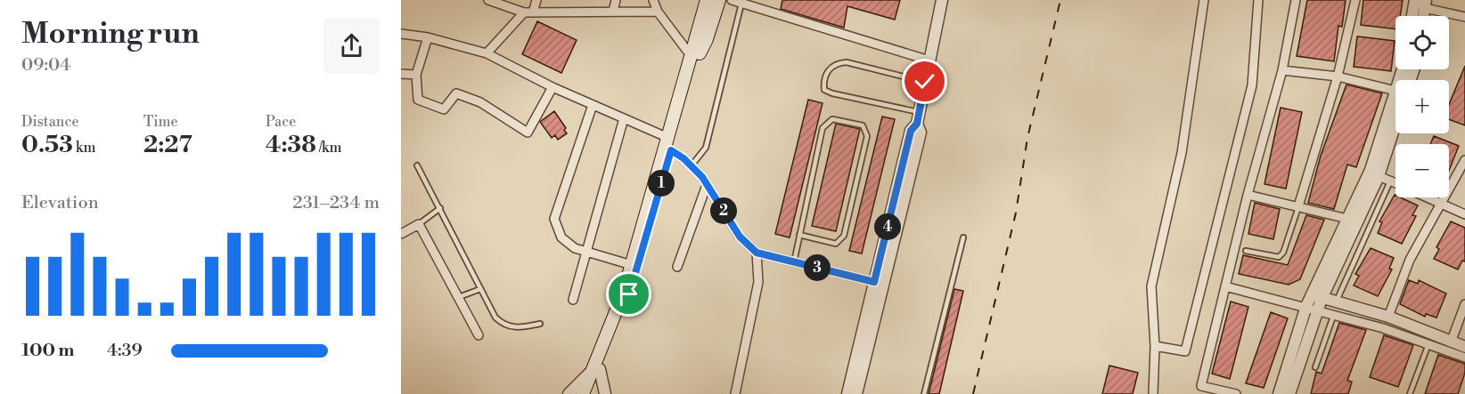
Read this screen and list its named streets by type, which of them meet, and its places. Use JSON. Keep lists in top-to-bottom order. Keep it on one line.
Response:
{"page":{"heading":["Morning run","09:04"],"map_buttons":["+","−"],"stats":[["Distance","0.53 km"],["Time","2:27"],["Pace","4:38 /km"]],"pins":["1","2","4","3"],"chart":["Elevation","231–234 m"],"list":[{"name":"100 m","note":"4:39"}]}}
